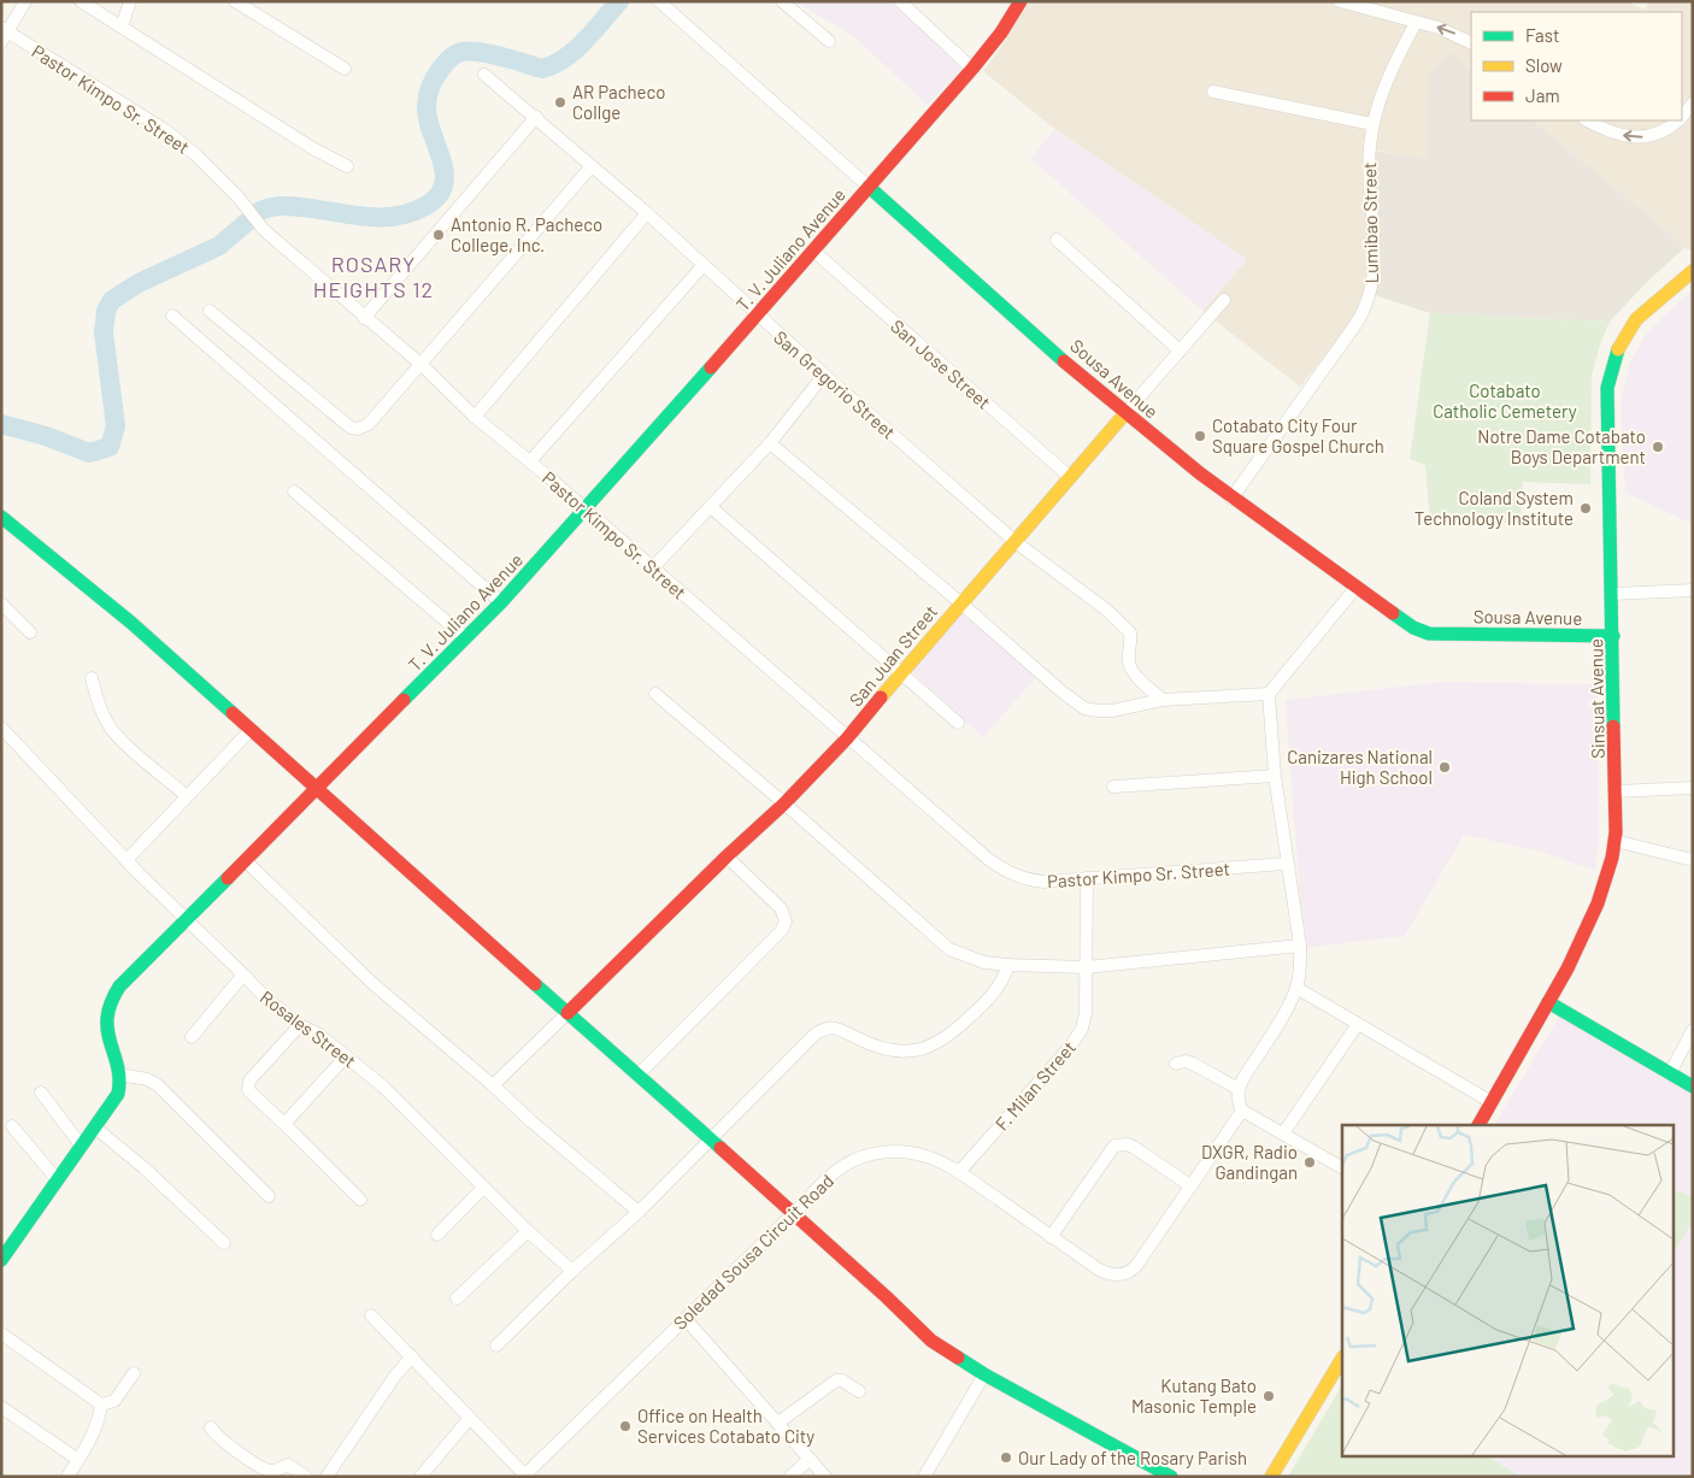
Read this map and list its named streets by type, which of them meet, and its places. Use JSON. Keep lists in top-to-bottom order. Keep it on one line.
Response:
{"streets":{"main road":["T. V. Juliano Avenue","Sousa Avenue","San Juan Street","Sinsuat Avenue"],"street":["Pastor Kimpo Sr. Street","Lumibao Street","San Jose Street","San Gregorio Street","Rosales Street","F. Milan Street","Soledad Sousa Circuit Road"]},"crossings":[["Pastor Kimpo Sr. Street","T. V. Juliano Avenue"],["Pastor Kimpo Sr. Street","San Juan Street"],["Pastor Kimpo Sr. Street","F. Milan Street"],["Pastor Kimpo Sr. Street","Soledad Sousa Circuit Road"],["Lumibao Street","Sousa Avenue"],["T. V. Juliano Avenue","San Jose Street"],["T. V. Juliano Avenue","Sousa Avenue"],["T. V. Juliano Avenue","San Gregorio Street"],["T. V. Juliano Avenue","Rosales Street"],["San Jose Street","San Juan Street"],["Sousa Avenue","San Juan Street"],["Sousa Avenue","Sinsuat Avenue"],["San Gregorio Street","San Juan Street"],["F. Milan Street","Soledad Sousa Circuit Road"]],"districts":["ROSARY HEIGHTS 12"],"parks":["Cotabato Catholic Cemetery"],"places":["AR Pacheco Collge","Antonio R. Pacheco College, Inc.","Cotabato City Four Square Gospel Church","Notre Dame Cotabato Boys Department","Coland System Technology Institute","Canizares National High School","DXGR, Radio Gandingan","Kutang Bato Masonic Temple","Office on Health Services Cotabato City","Our Lady of the Rosary Parish"],"legend":["Fast","Slow","Jam"]}
